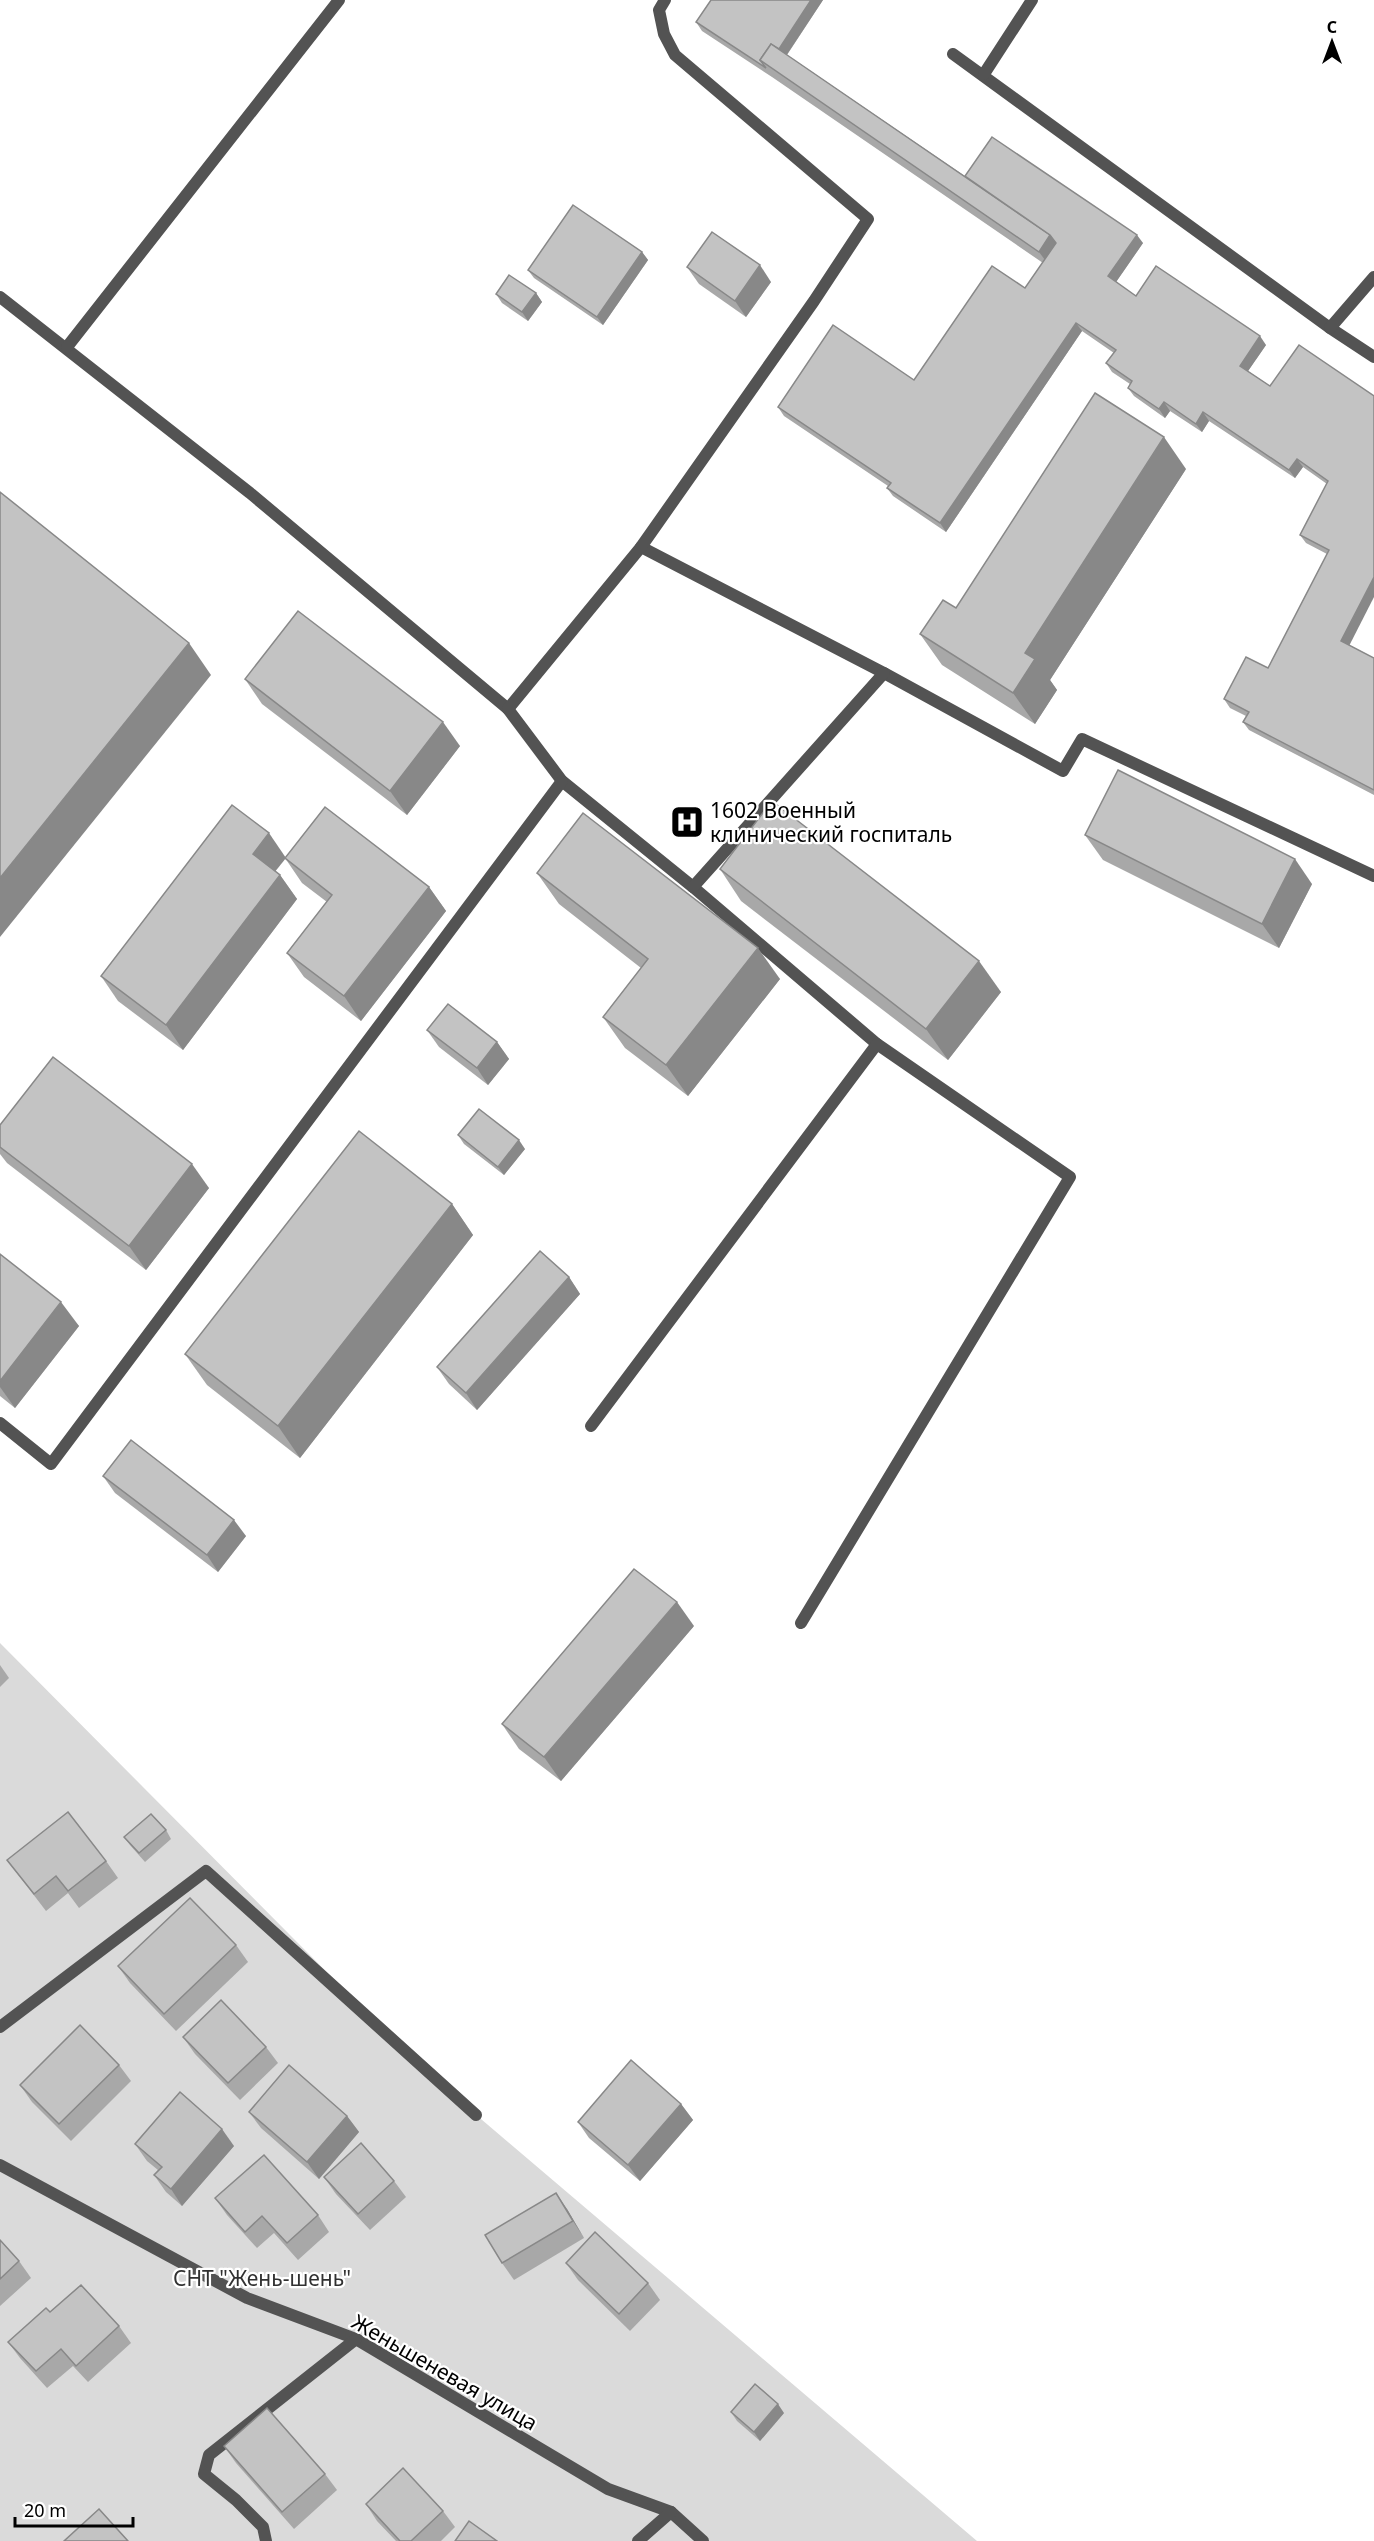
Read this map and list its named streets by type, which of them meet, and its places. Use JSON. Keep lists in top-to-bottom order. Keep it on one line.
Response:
{"streets":{"lane":["Женьшеневая улица"]},"parks":["СНТ \"Жень-шень\""],"places":{"hospital":["1602 Военный клинический госпиталь"]},"scale_bar":"20 m","north":"top"}
